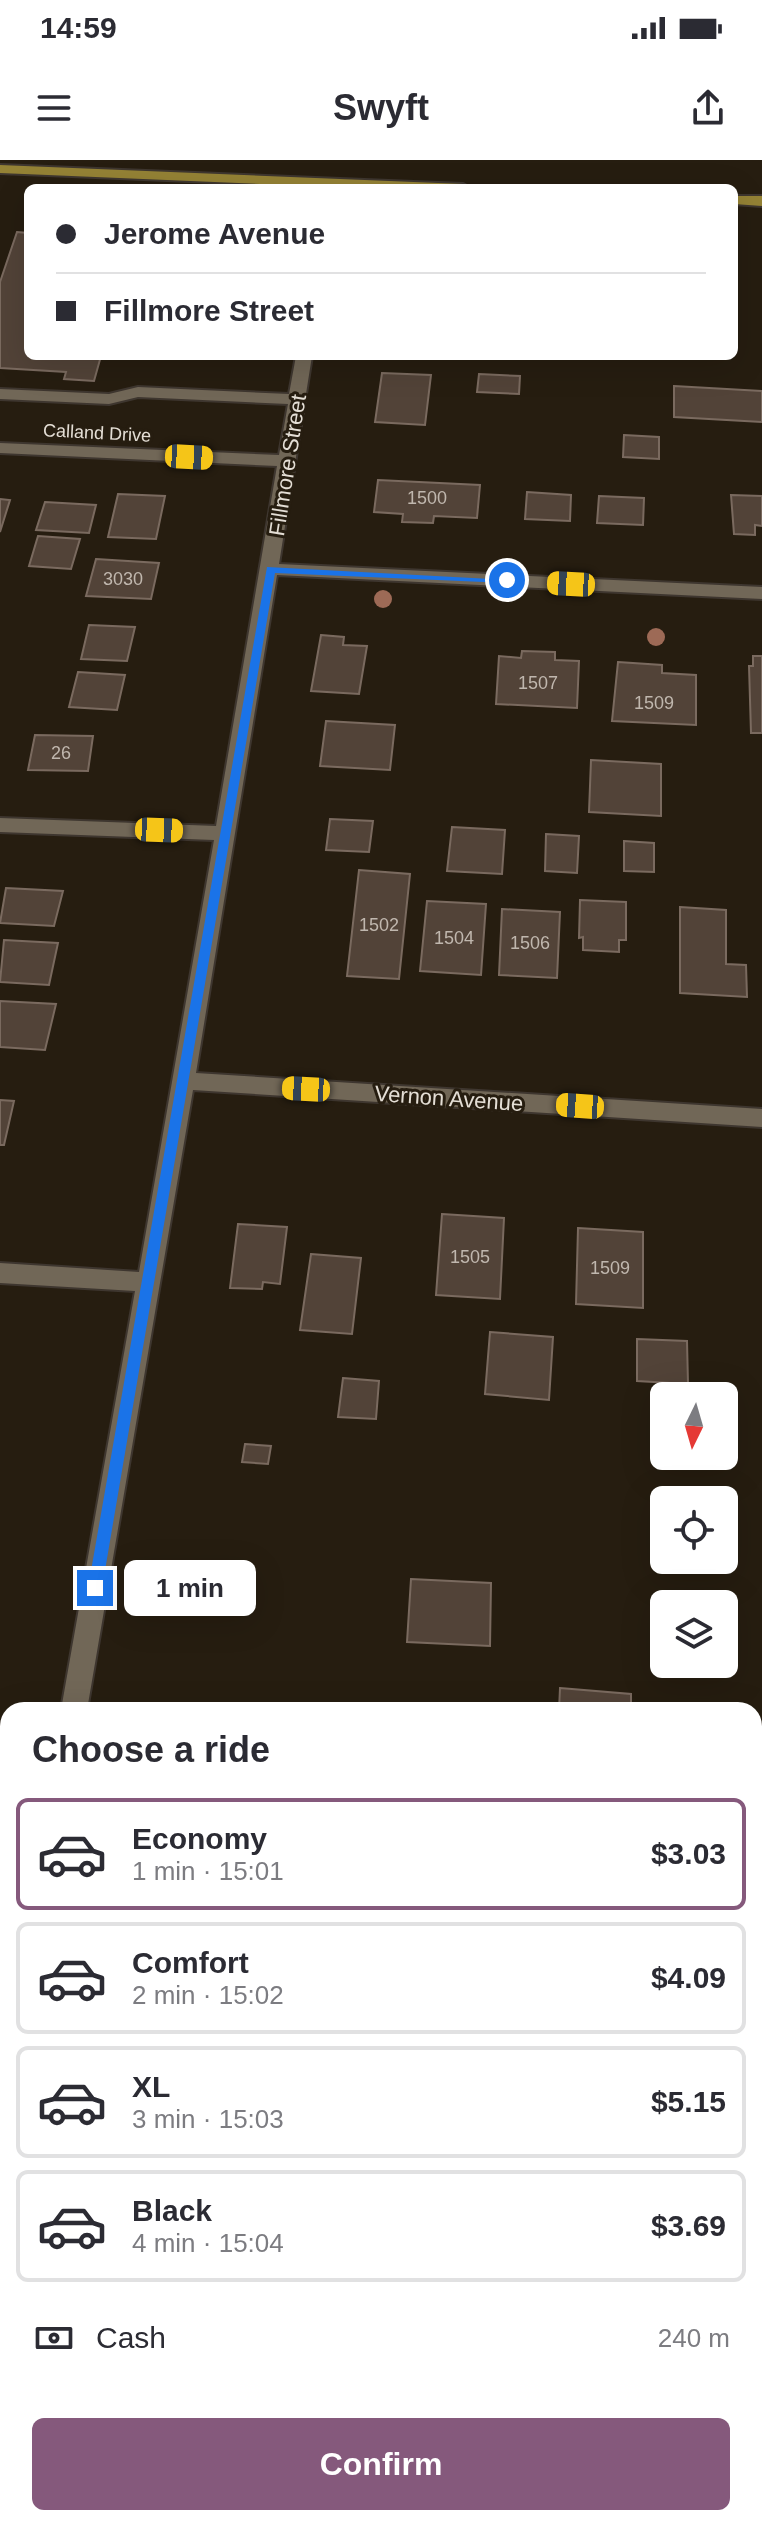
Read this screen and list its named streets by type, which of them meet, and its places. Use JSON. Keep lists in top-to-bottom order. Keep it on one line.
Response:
{"streets":{"street":["Calland Drive","Fillmore Street","Vernon Avenue"]},"crossings":[["Calland Drive","Fillmore Street"],["Fillmore Street","Vernon Avenue"]],"house_numbers":["1500","3030","1507","1509","26","1502","1504","1506","1505","1509"],"north":"bottom","page":{"status":"14:59","header":"Swyft","banner":["Jerome Avenue","Fillmore Street"],"bubble":"1 min","heading":"Choose a ride","list":[{"name":"Economy","note":"1 min · 15:01","value":"$3.03"},{"name":"Comfort","note":"2 min · 15:02","value":"$4.09"},{"name":"XL","note":"3 min · 15:03","value":"$5.15"},{"name":"Black","note":"4 min · 15:04","value":"$3.69"}],"pay":["Cash","240 m"],"buttons":"Confirm"}}
